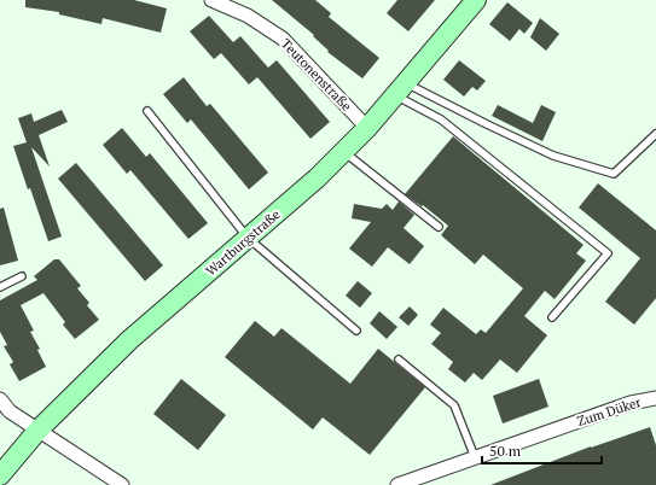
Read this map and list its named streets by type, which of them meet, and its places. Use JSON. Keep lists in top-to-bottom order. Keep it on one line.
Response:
{"streets":{"main road":["Wartburgstraße"],"street":["Teutonenstraße","Zum Düker"]},"crossings":[["Teutonenstraße","Wartburgstraße"]],"scale_bar":"50 m"}
